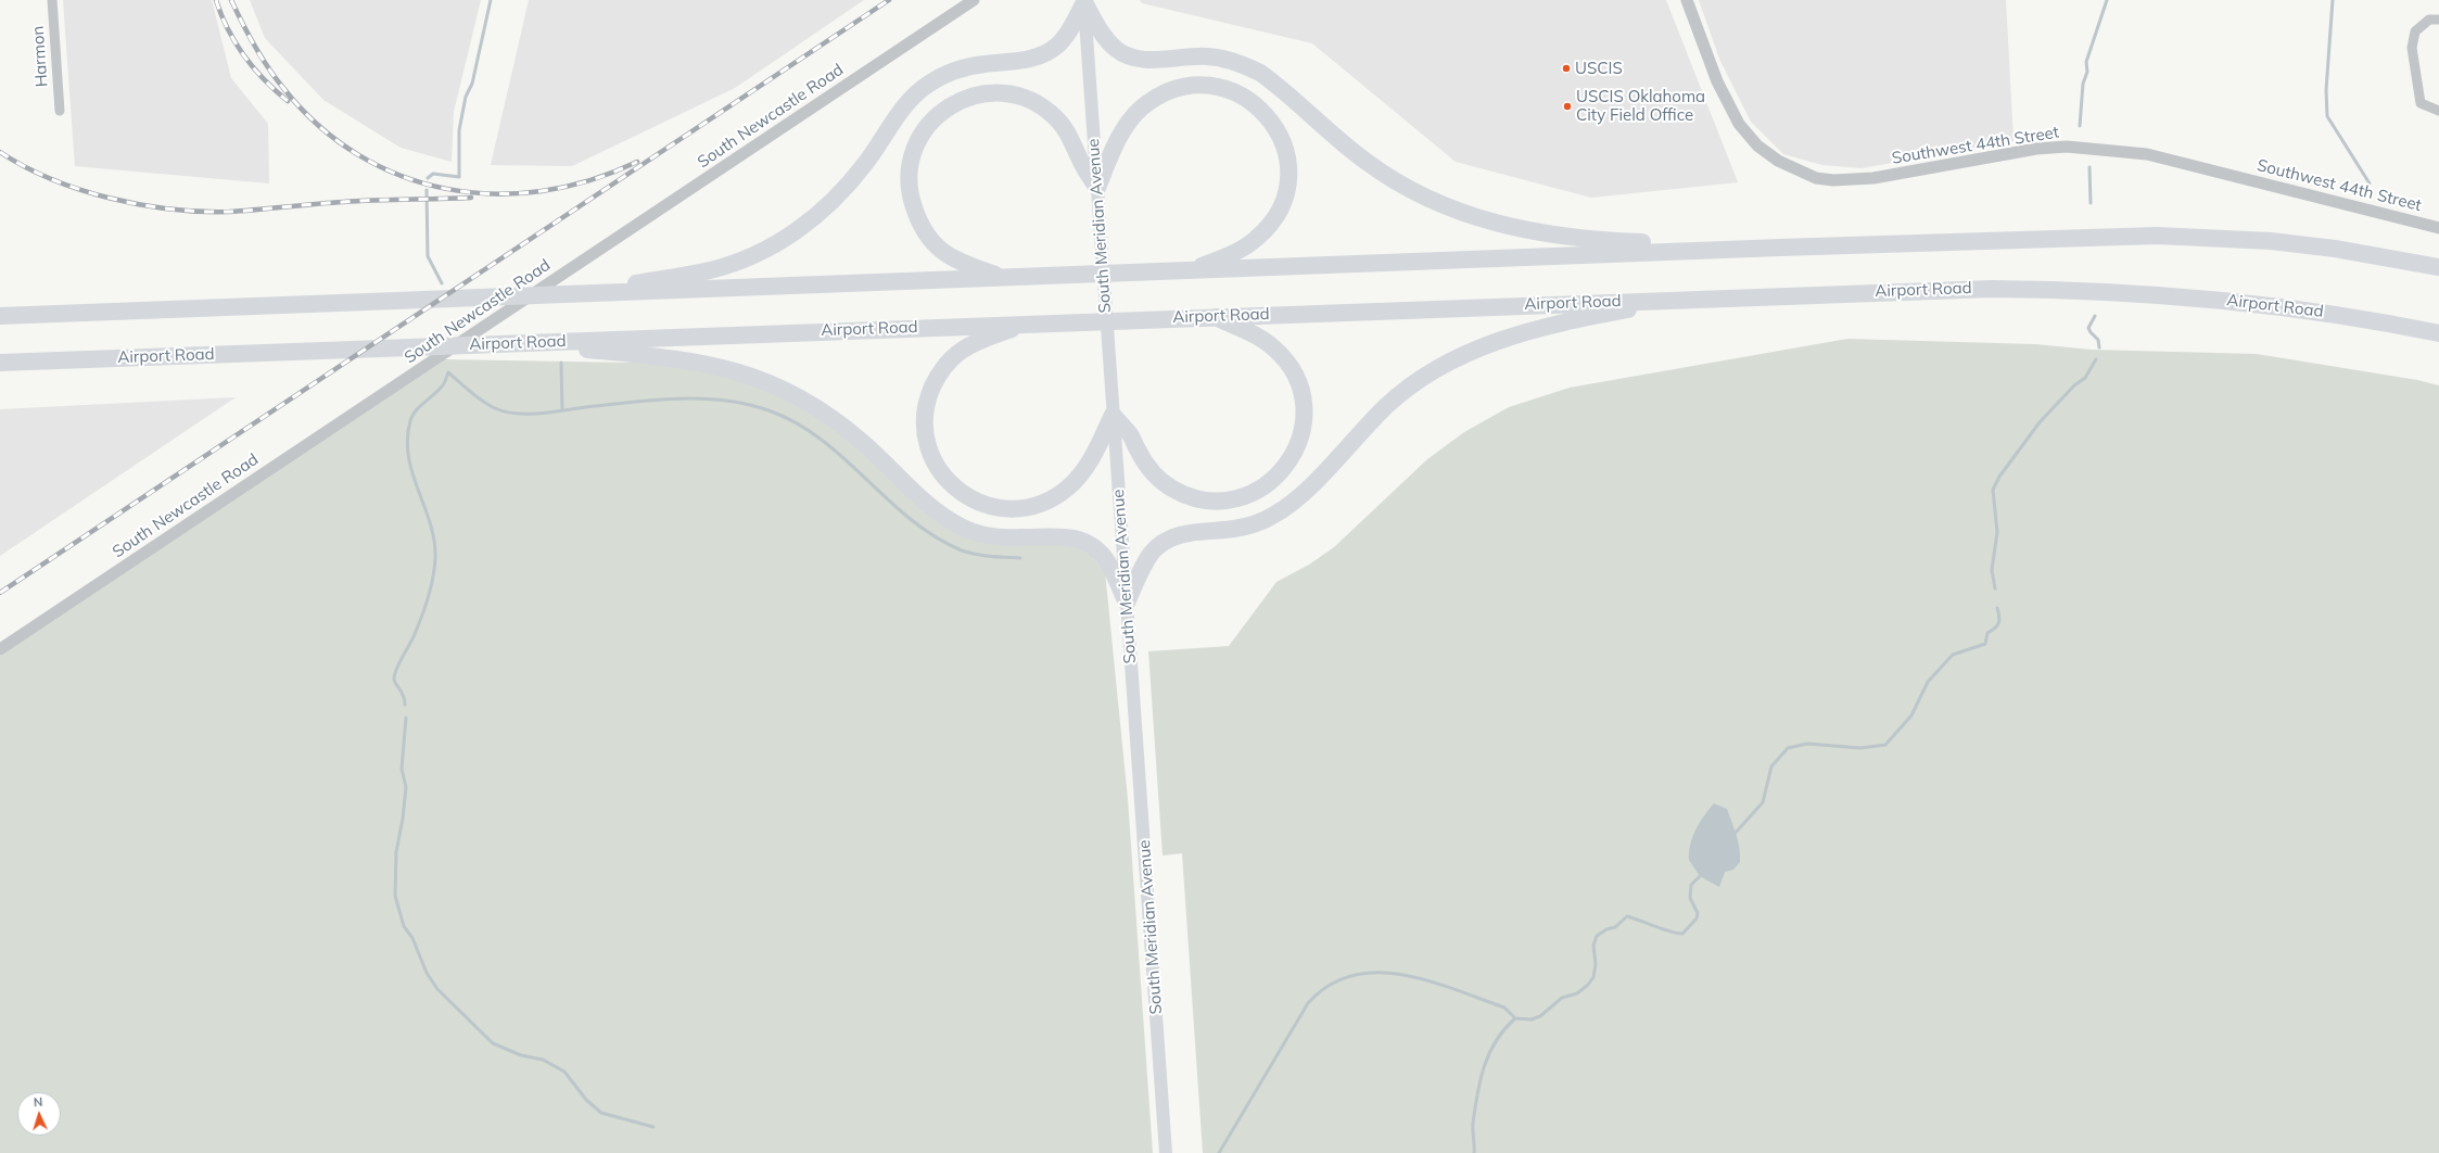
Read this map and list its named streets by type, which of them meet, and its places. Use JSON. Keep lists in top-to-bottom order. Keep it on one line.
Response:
{"streets":{"highway":["Airport Road"],"main road":["South Meridian Avenue"],"street":["Harmon","South Newcastle Road","Southwest 44th Street"]},"places":["USCIS","USCIS Oklahoma City Field Office"],"north":"top"}
